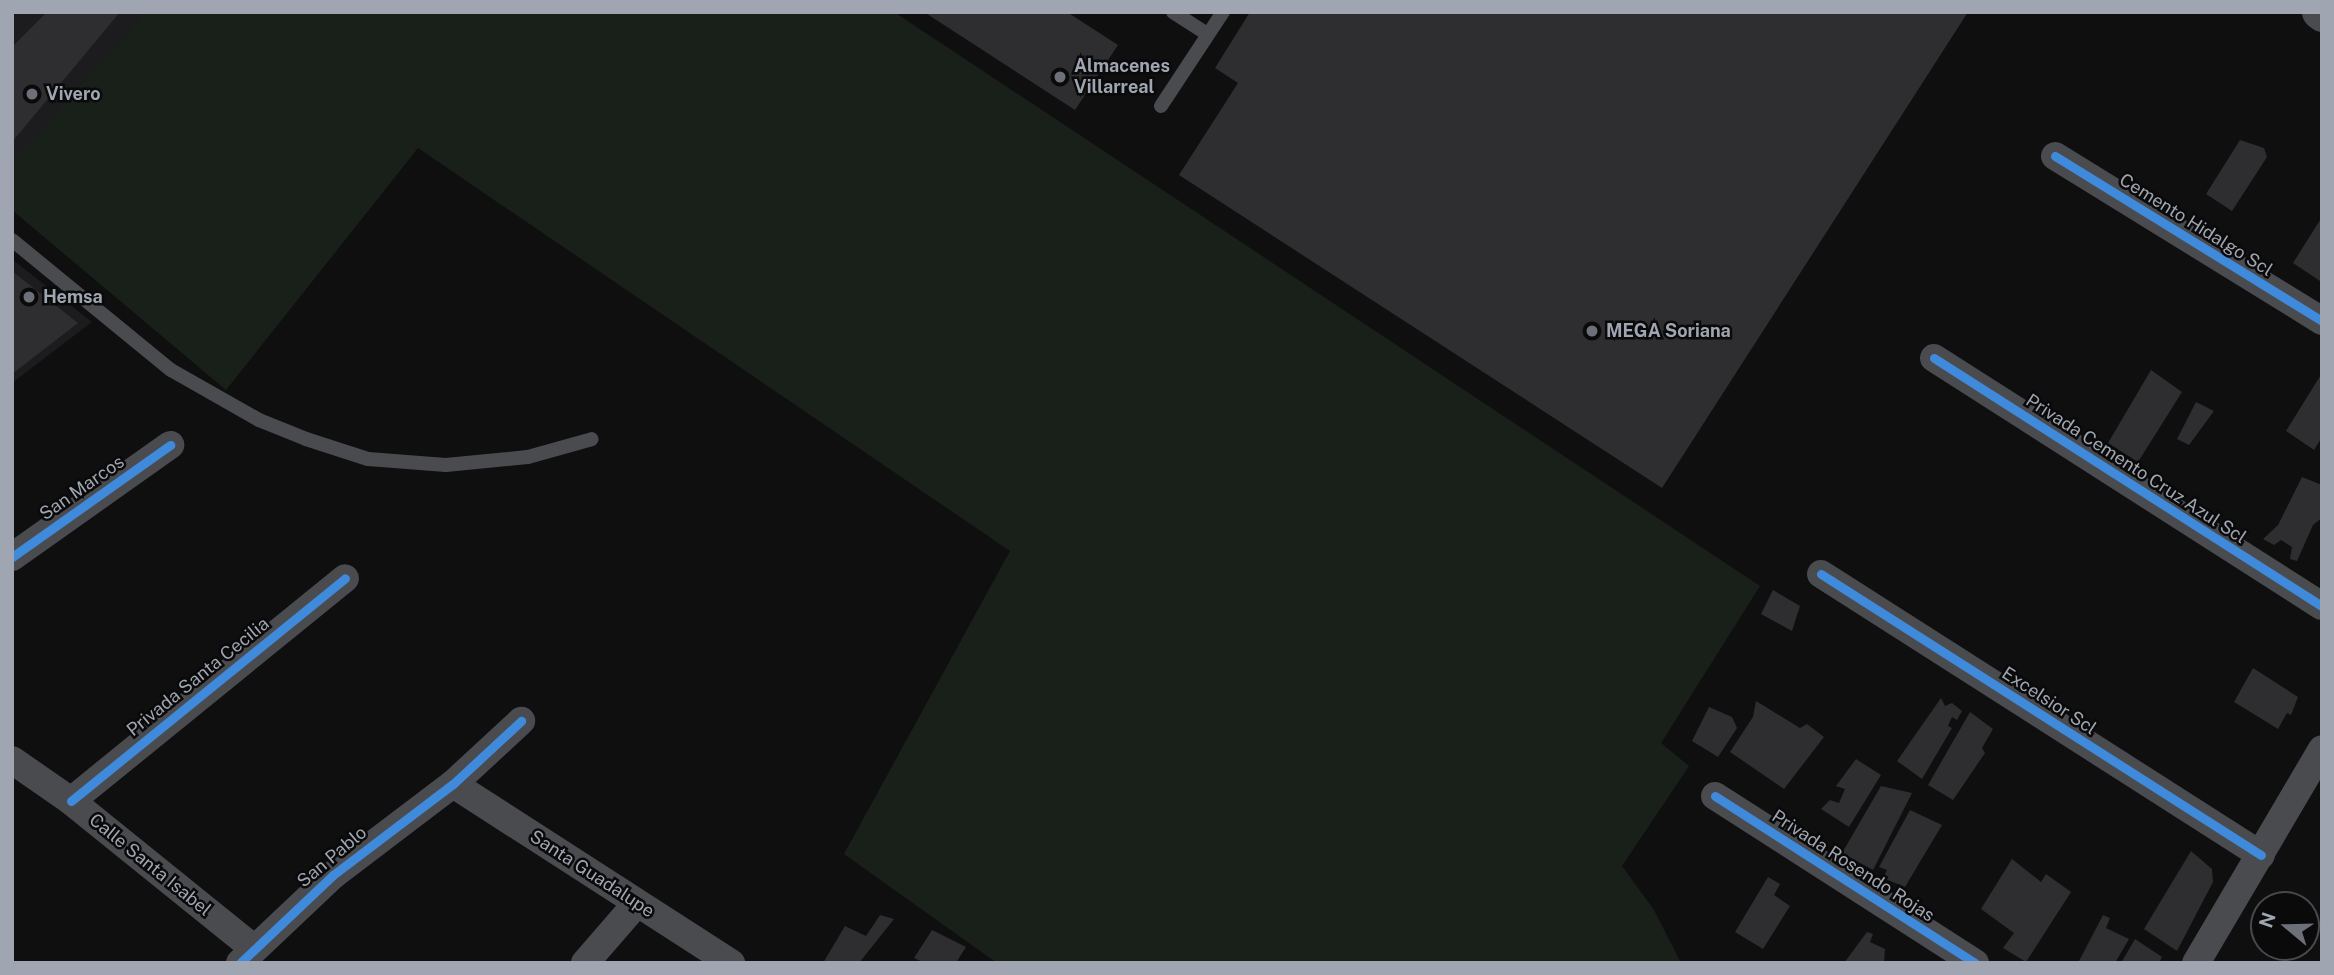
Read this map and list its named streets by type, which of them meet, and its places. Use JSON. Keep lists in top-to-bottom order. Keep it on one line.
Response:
{"streets":{"street":["Cemento Hidalgo Scl","Privada Cemento Cruz Azul Scl","San Marcos","Privada Santa Cecilia","Excelsior Scl","San Pablo","Calle Santa Isabel","Privada Rosendo Rojas","Santa Guadalupe"]},"crossings":[["Privada Santa Cecilia","Calle Santa Isabel"],["San Pablo","Calle Santa Isabel"],["San Pablo","Santa Guadalupe"]],"places":["Almacenes Villarreal","Vivero","Hemsa","MEGA Soriana"],"north":"left"}
